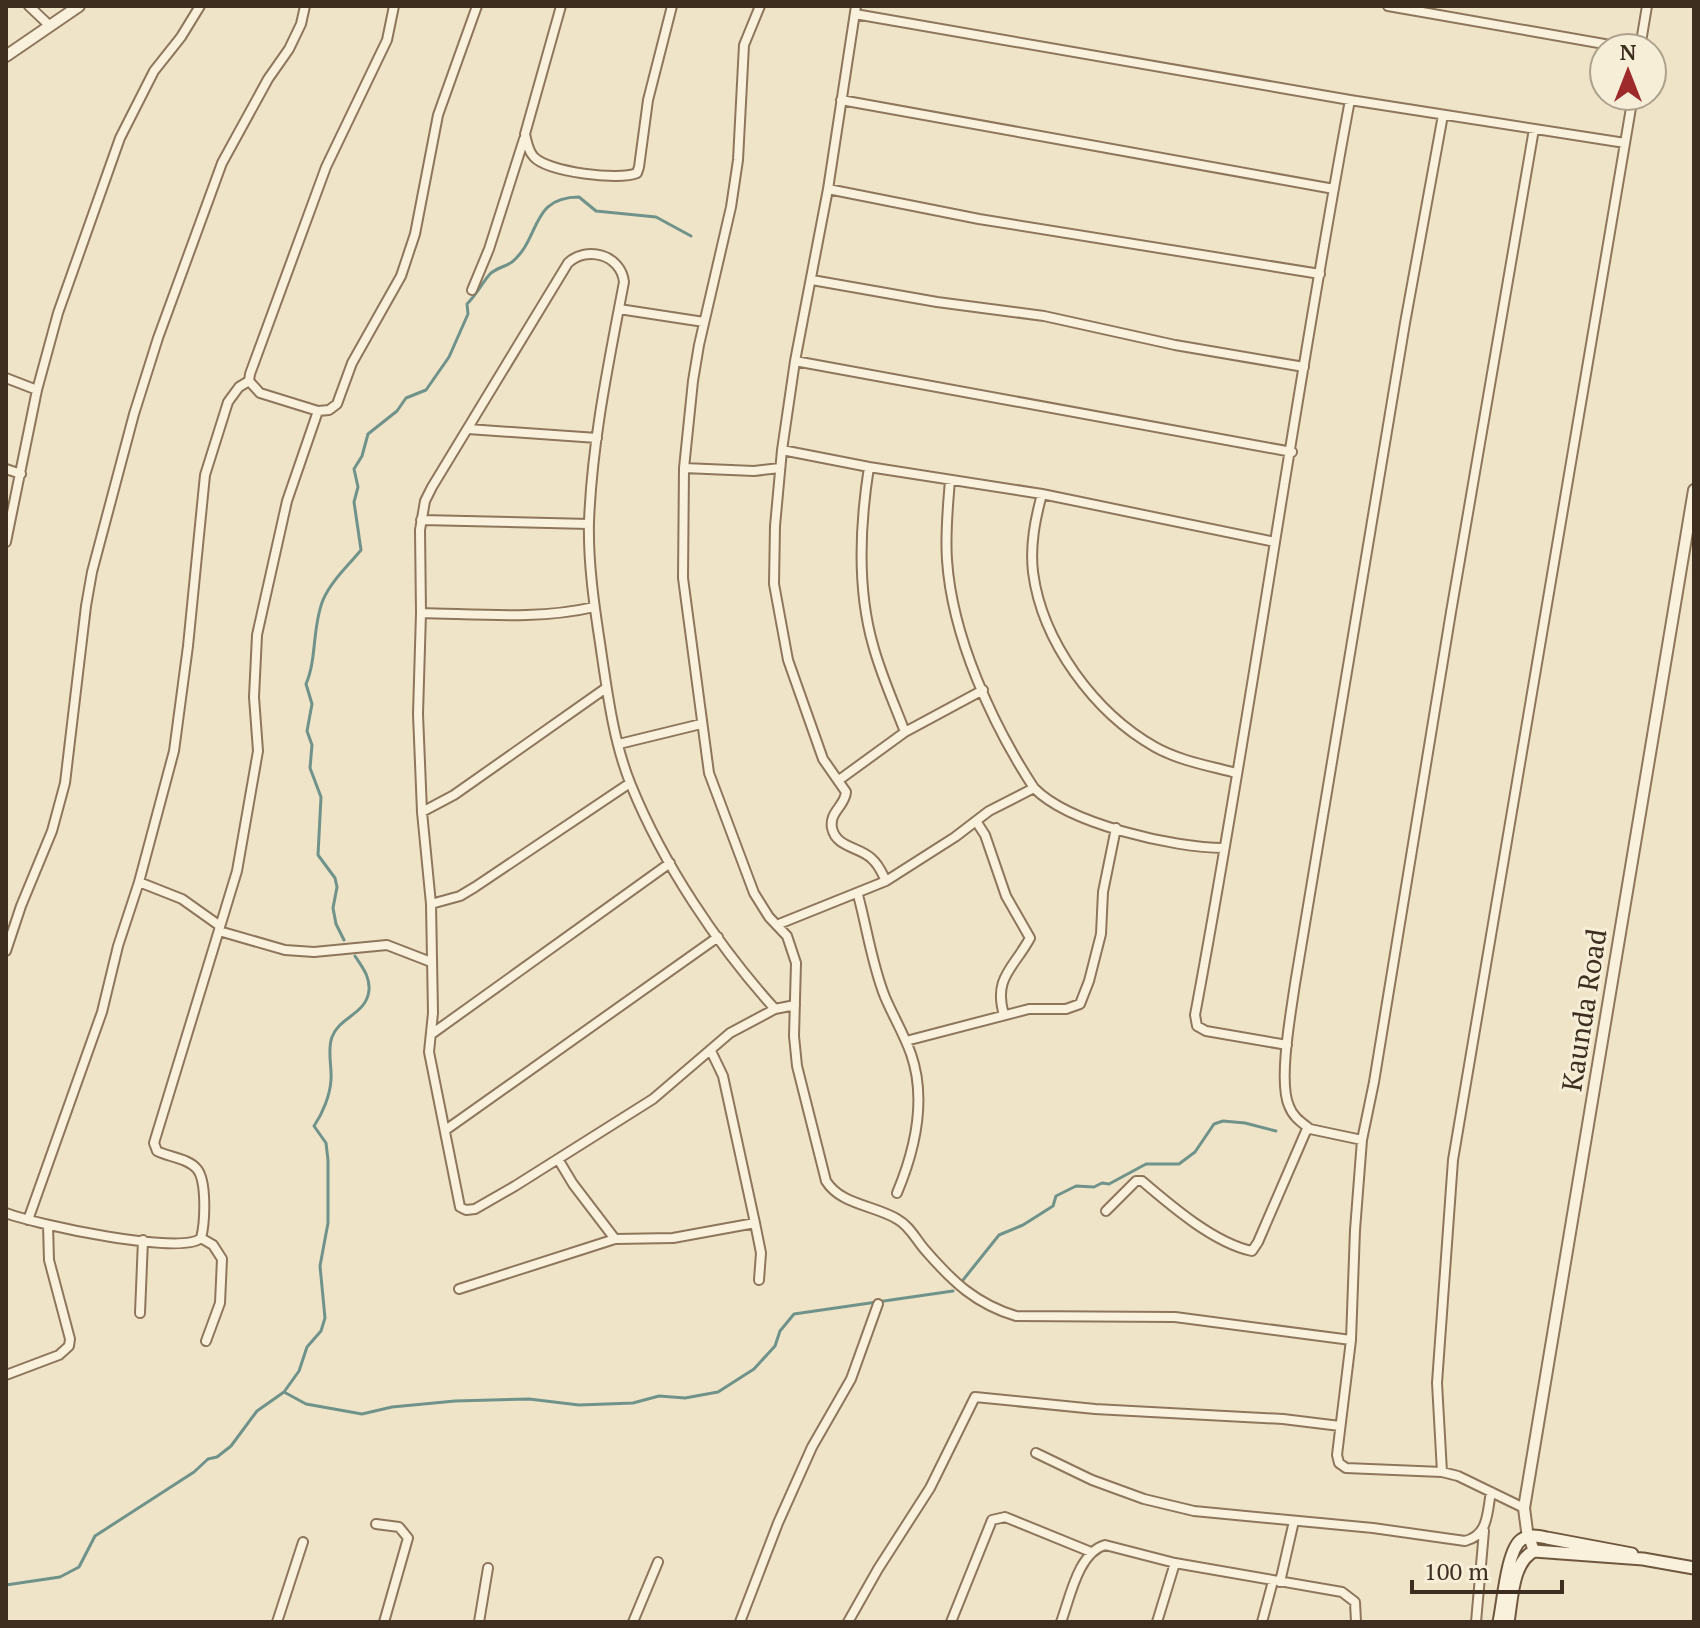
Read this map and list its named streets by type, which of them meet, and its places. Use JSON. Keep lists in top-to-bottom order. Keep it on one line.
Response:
{"streets":{"street":["Kaunda Road"]},"scale_bar":"100 m","north":"top"}
